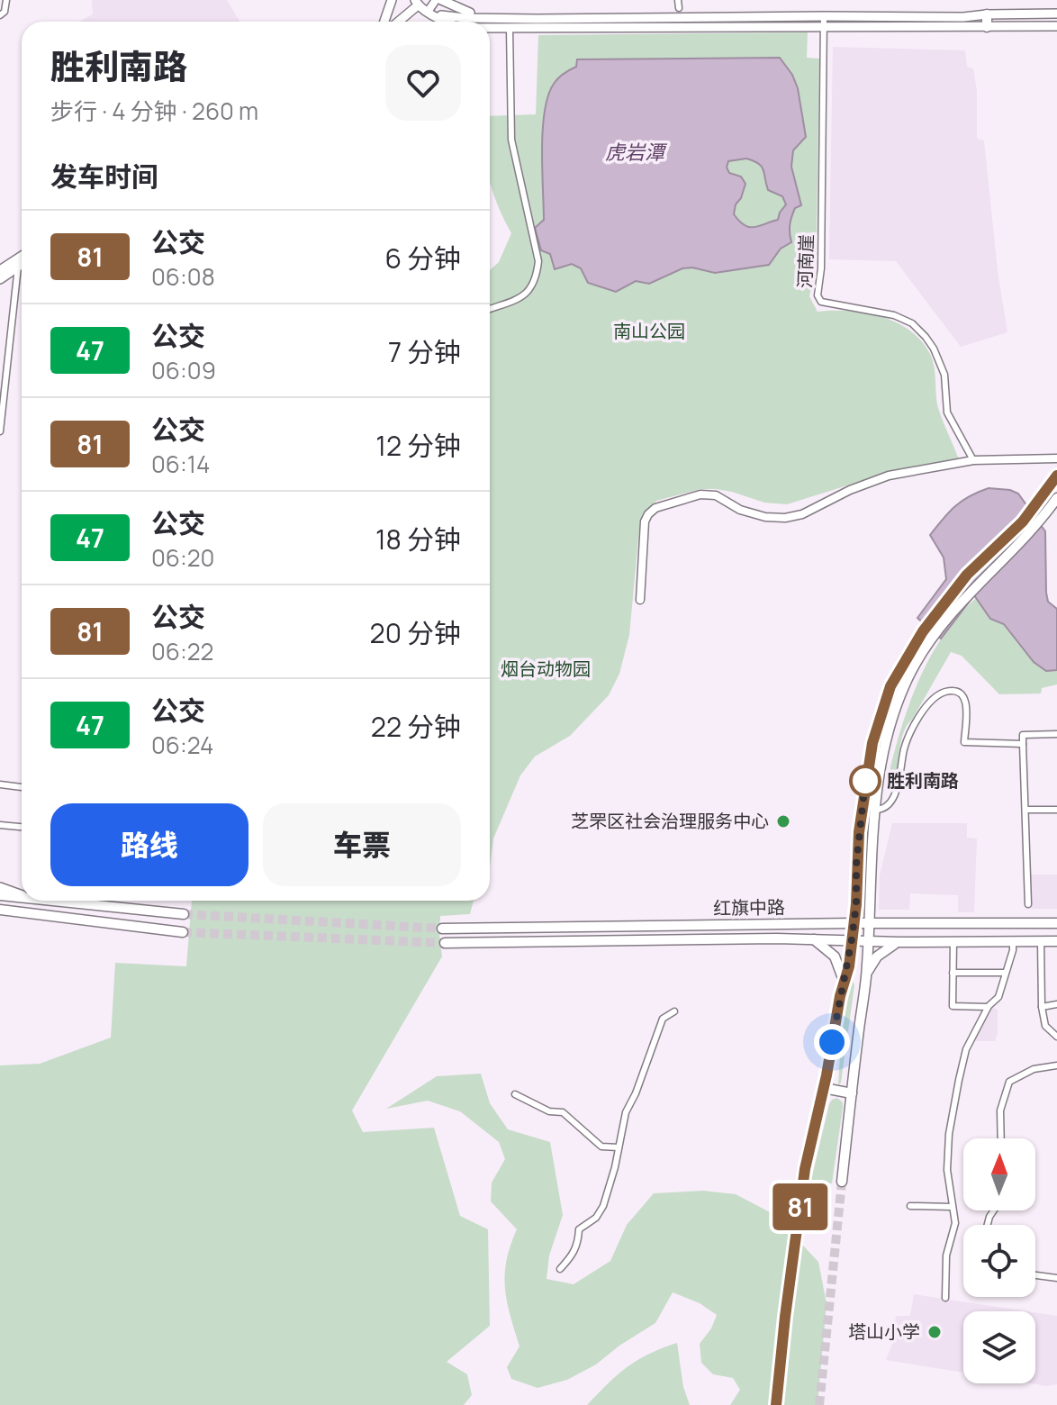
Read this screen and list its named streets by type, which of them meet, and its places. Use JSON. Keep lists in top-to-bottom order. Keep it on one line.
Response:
{"streets":{"main road":["红旗中路"],"street":["河南崖"]},"water":["虎岩潭"],"parks":["南山公园","烟台动物园"],"places":["胜利南路","芝罘区社会治理服务中心","塔山小学"],"lines":["bus line 81"],"north":"top","page":{"on_map":"81","heading":[["胜利南路","步行 · 4 分钟 · 260 m"],"发车时间"],"list":[{"mark":"81","name":"公交","note":"06:08","value":"6 分钟"},{"mark":"47","name":"公交","note":"06:09","value":"7 分钟"},{"mark":"81","name":"公交","note":"06:14","value":"12 分钟"},{"mark":"47","name":"公交","note":"06:20","value":"18 分钟"},{"mark":"81","name":"公交","note":"06:22","value":"20 分钟"},{"mark":"47","name":"公交","note":"06:24","value":"22 分钟"}],"buttons":["路线","车票"]}}
